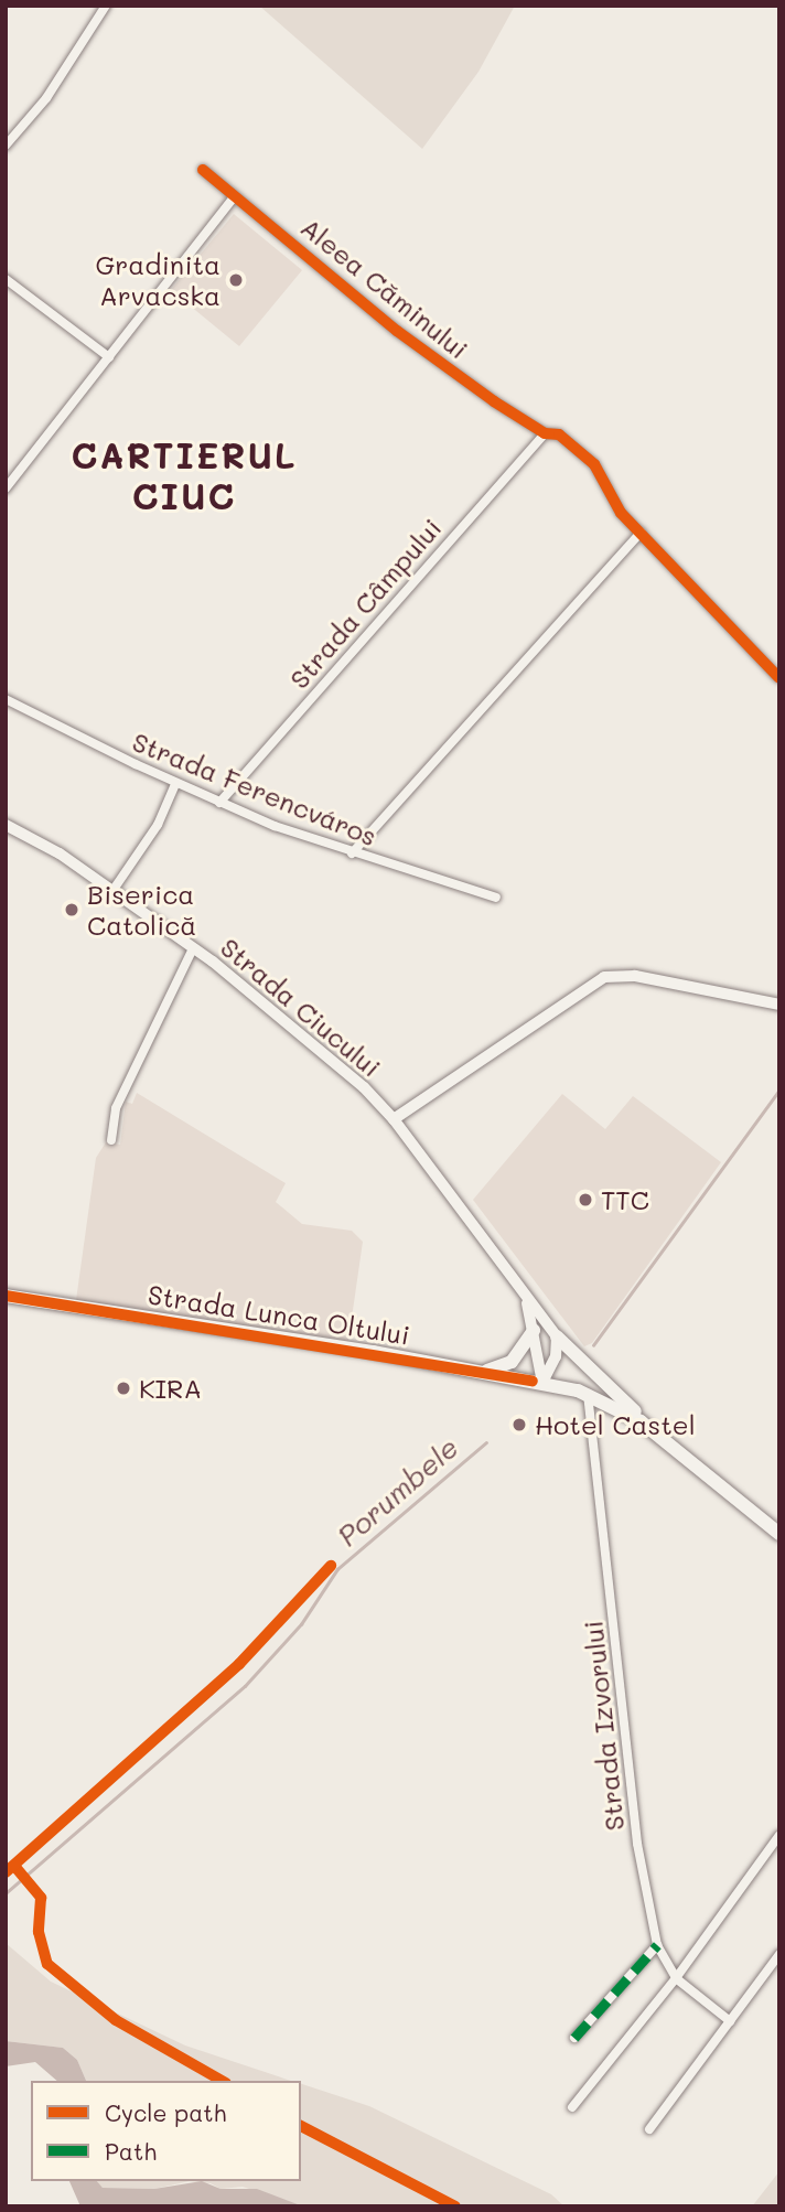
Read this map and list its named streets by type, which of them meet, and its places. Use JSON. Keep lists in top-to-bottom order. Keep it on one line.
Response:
{"streets":{"main road":["Strada Ciucului","Strada Lunca Oltului"],"street":["Aleea Căminului","Strada Câmpului","Strada Ferencváros","Strada Izvorului"]},"crossings":[["Aleea Căminului","Strada Câmpului"],["Strada Câmpului","Strada Ferencváros"],["Strada Lunca Oltului","Strada Izvorului"]],"districts":["CARTIERUL CIUC"],"water":["Porumbele"],"places":["Gradinita Arvacska","Biserica Catolică","TTC","KIRA","Hotel Castel"],"legend":["Cycle path","Path"]}
